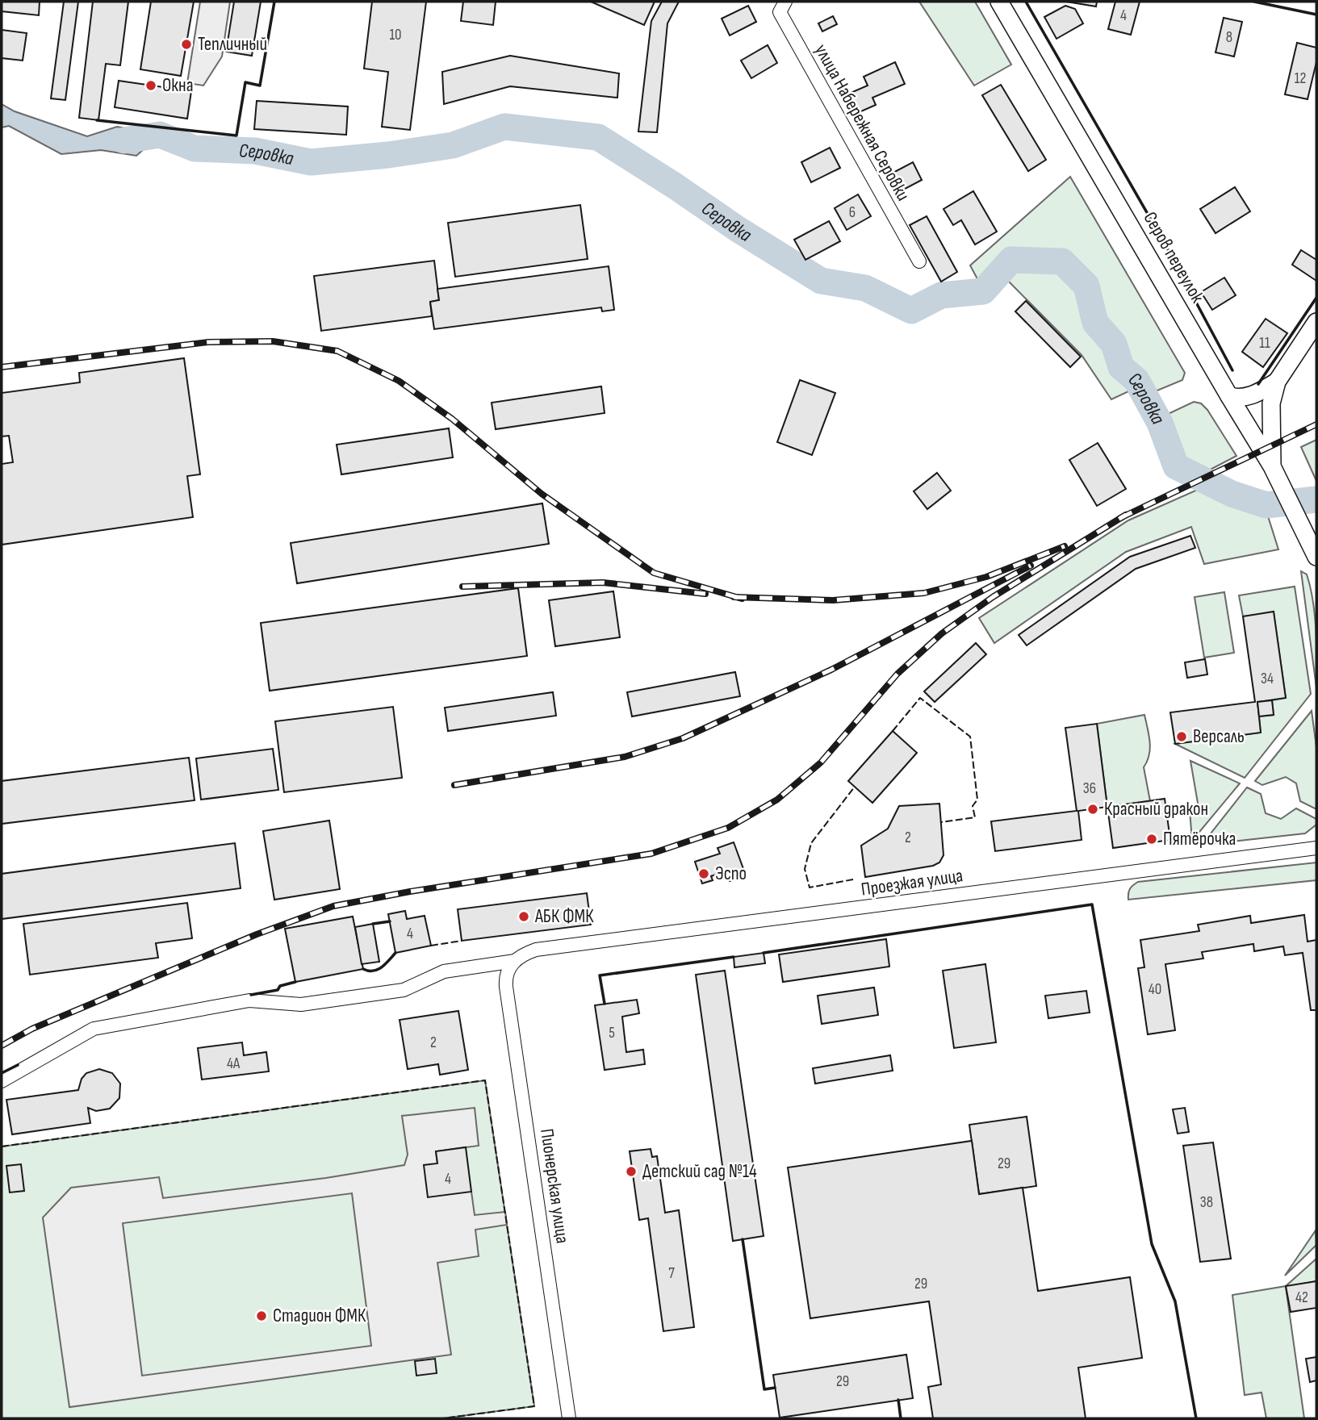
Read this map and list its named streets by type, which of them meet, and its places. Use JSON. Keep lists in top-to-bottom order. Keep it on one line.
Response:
{"streets":{"street":["улица Набережная Серовки","Серов переулок","Проезжая улица","Пионерская улица"]},"crossings":[["Проезжая улица","Пионерская улица"]],"water":["Серовка"],"places":["Тепличный","Окна","Версаль","Красный дракон","Пятёрочка","Эспо","АБК ФМК","Детский сад №14","Стадион ФМК"],"house_numbers":["4","10","8","12","6","11","34","36","2","4","40","5","2","4А","29","4","38","7","29","42","29"]}
